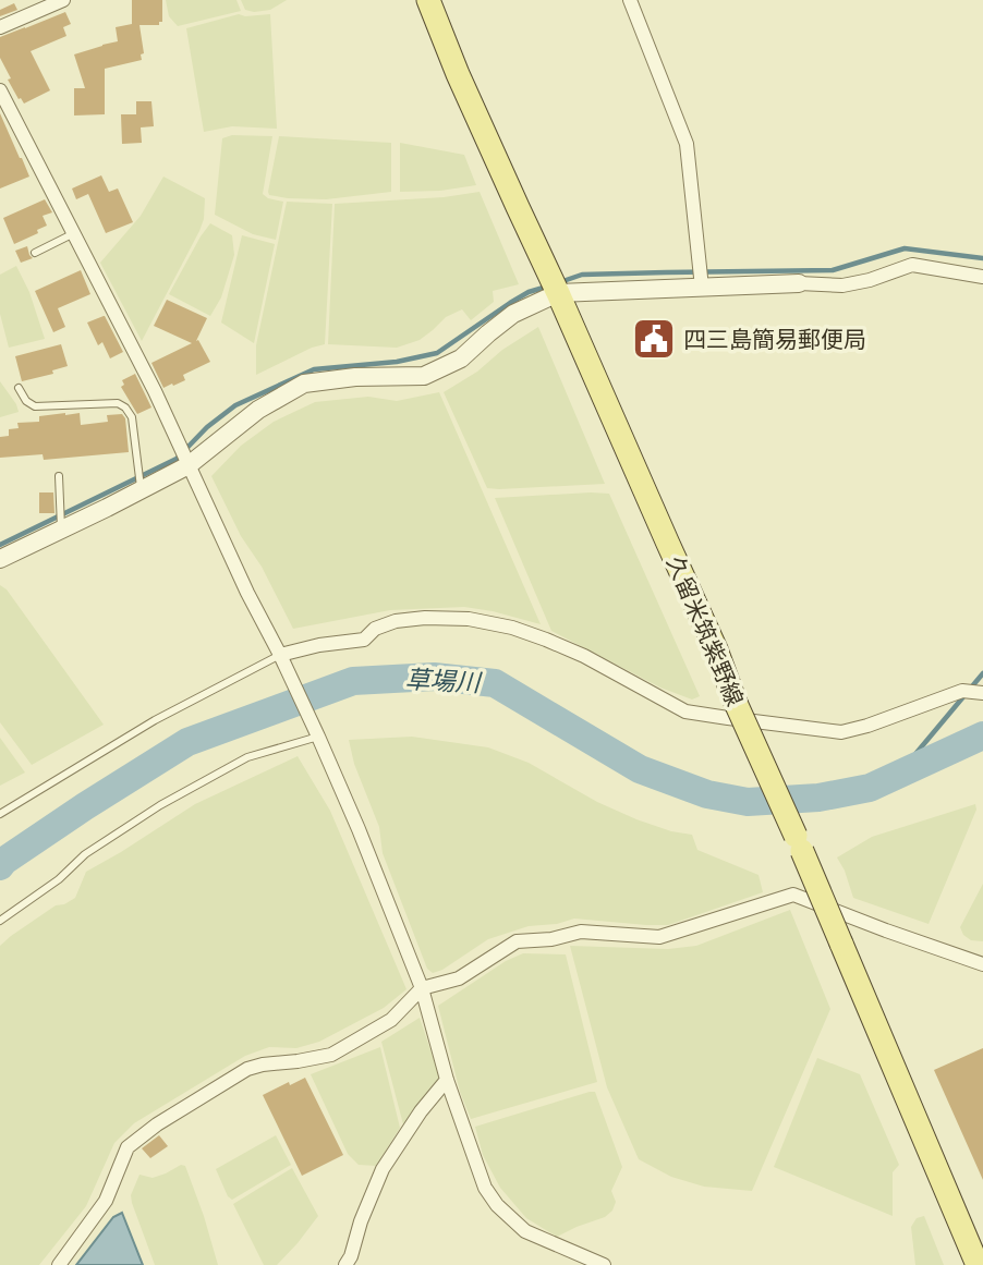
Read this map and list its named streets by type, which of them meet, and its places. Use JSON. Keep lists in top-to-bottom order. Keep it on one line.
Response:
{"streets":{"main road":["久留米筑紫野線"]},"water":["草場川"],"places":{"public building":["四三島簡易郵便局"]}}
